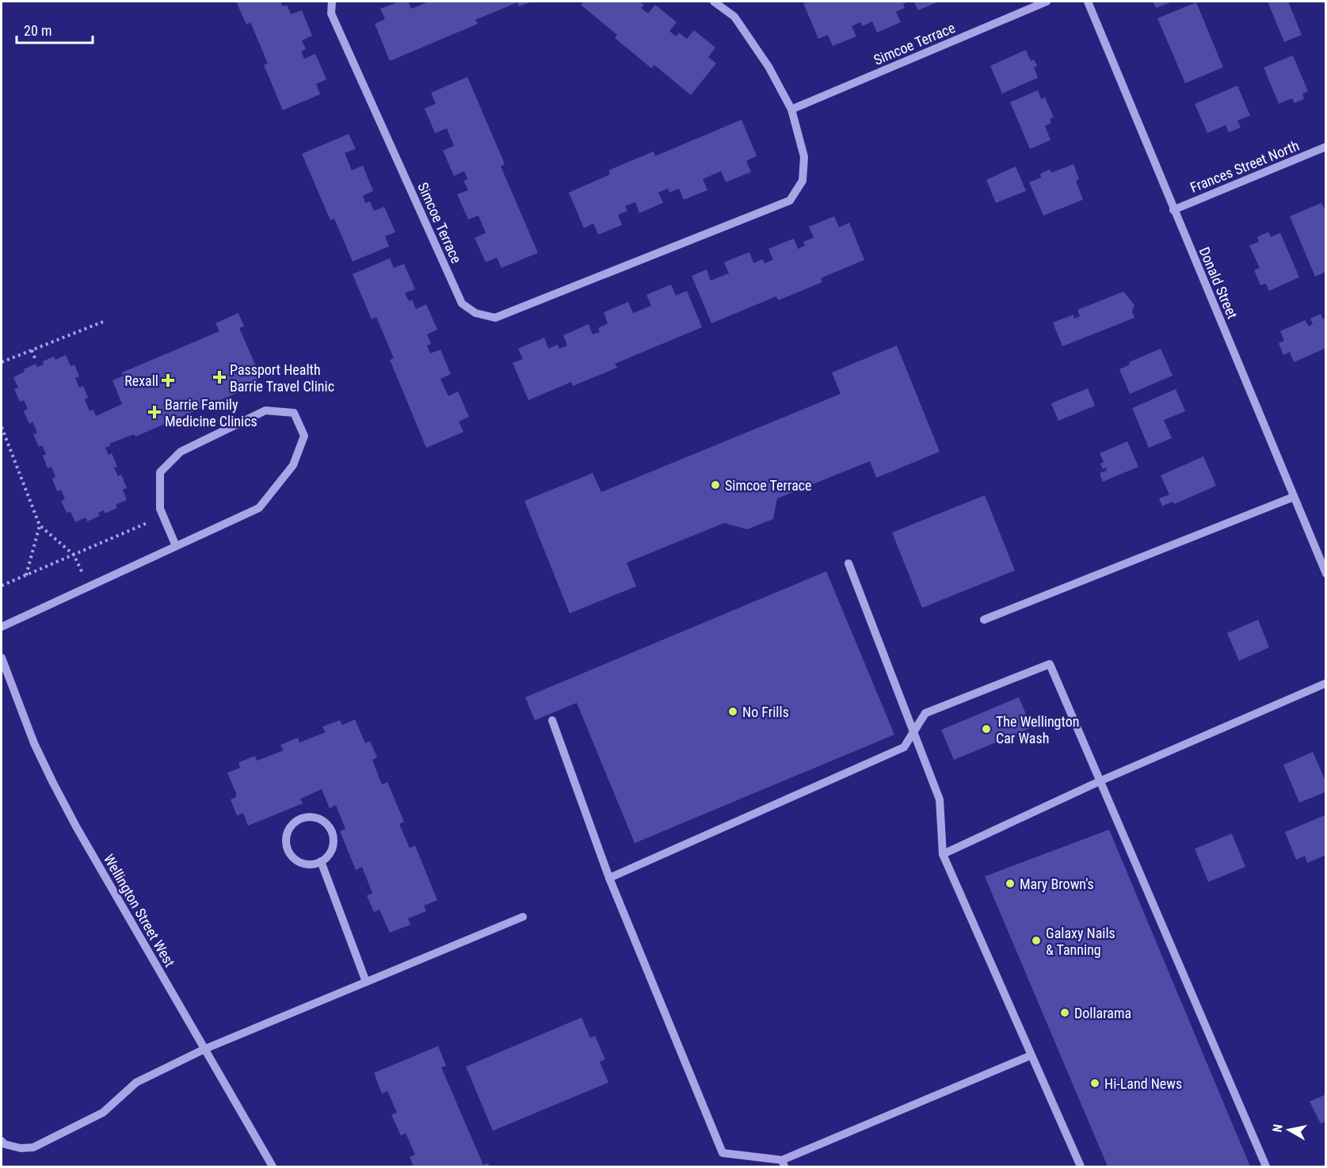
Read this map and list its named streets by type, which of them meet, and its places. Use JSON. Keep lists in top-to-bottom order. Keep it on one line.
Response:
{"streets":{"street":["Simcoe Terrace","Frances Street North","Donald Street","Wellington Street West"]},"crossings":[["Frances Street North","Donald Street"]],"places":{"health":["Passport Health Barrie Travel Clinic","Rexall","Barrie Family Medicine Clinics"],"other":["Simcoe Terrace","No Frills","The Wellington Car Wash","Mary Brown's","Galaxy Nails & Tanning","Dollarama","Hi-Land News"]},"scale_bar":"20 m","north":"left"}
